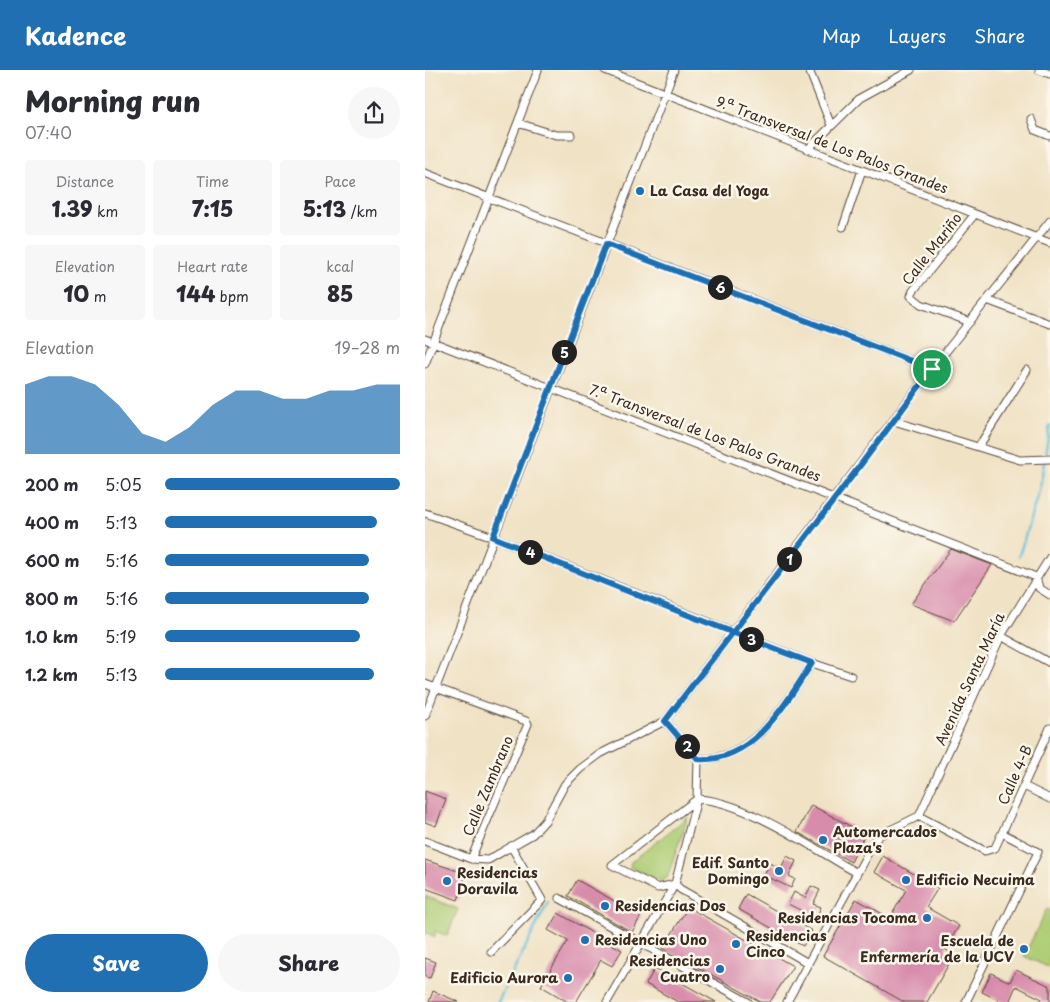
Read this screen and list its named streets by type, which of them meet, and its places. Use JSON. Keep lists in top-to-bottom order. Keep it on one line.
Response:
{"streets":{"street":["9.ª Transversal de Los Palos Grandes","Calle Mariño","7.ª Transversal de Los Palos Grandes","Avenida Santa María","Calle 4-B","Calle Zambrano"]},"crossings":[["9.ª Transversal de Los Palos Grandes","Calle Mariño"],["7.ª Transversal de Los Palos Grandes","Avenida Santa María"],["Avenida Santa María","Calle 4-B"]],"places":["La Casa del Yoga","Automercados Plaza's","Edif. Santo Domingo","Edificio Necuima","Residencias Doravila","Residencias Dos","Residencias Tocoma","Residencias Uno","Residencias Cinco","Escuela de Enfermería de la UCV","Residencias Cuatro","Edificio Aurora"],"page":{"header":"Kadence","nav":["Map","Layers","Share"],"heading":["Morning run","07:40"],"stats":[["Distance","1.39 km"],["Time","7:15"],["Pace","5:13 /km"],["Elevation","10 m"],["Heart rate","144 bpm"],["kcal","85"]],"pins":["6","5","4","1","3","2"],"chart":["Elevation","19–28 m"],"list":[{"name":"200 m","note":"5:05"},{"name":"400 m","note":"5:13"},{"name":"600 m","note":"5:16"},{"name":"800 m","note":"5:16"},{"name":"1.0 km","note":"5:19"},{"name":"1.2 km","note":"5:13"}],"buttons":["Save","Share"]}}
